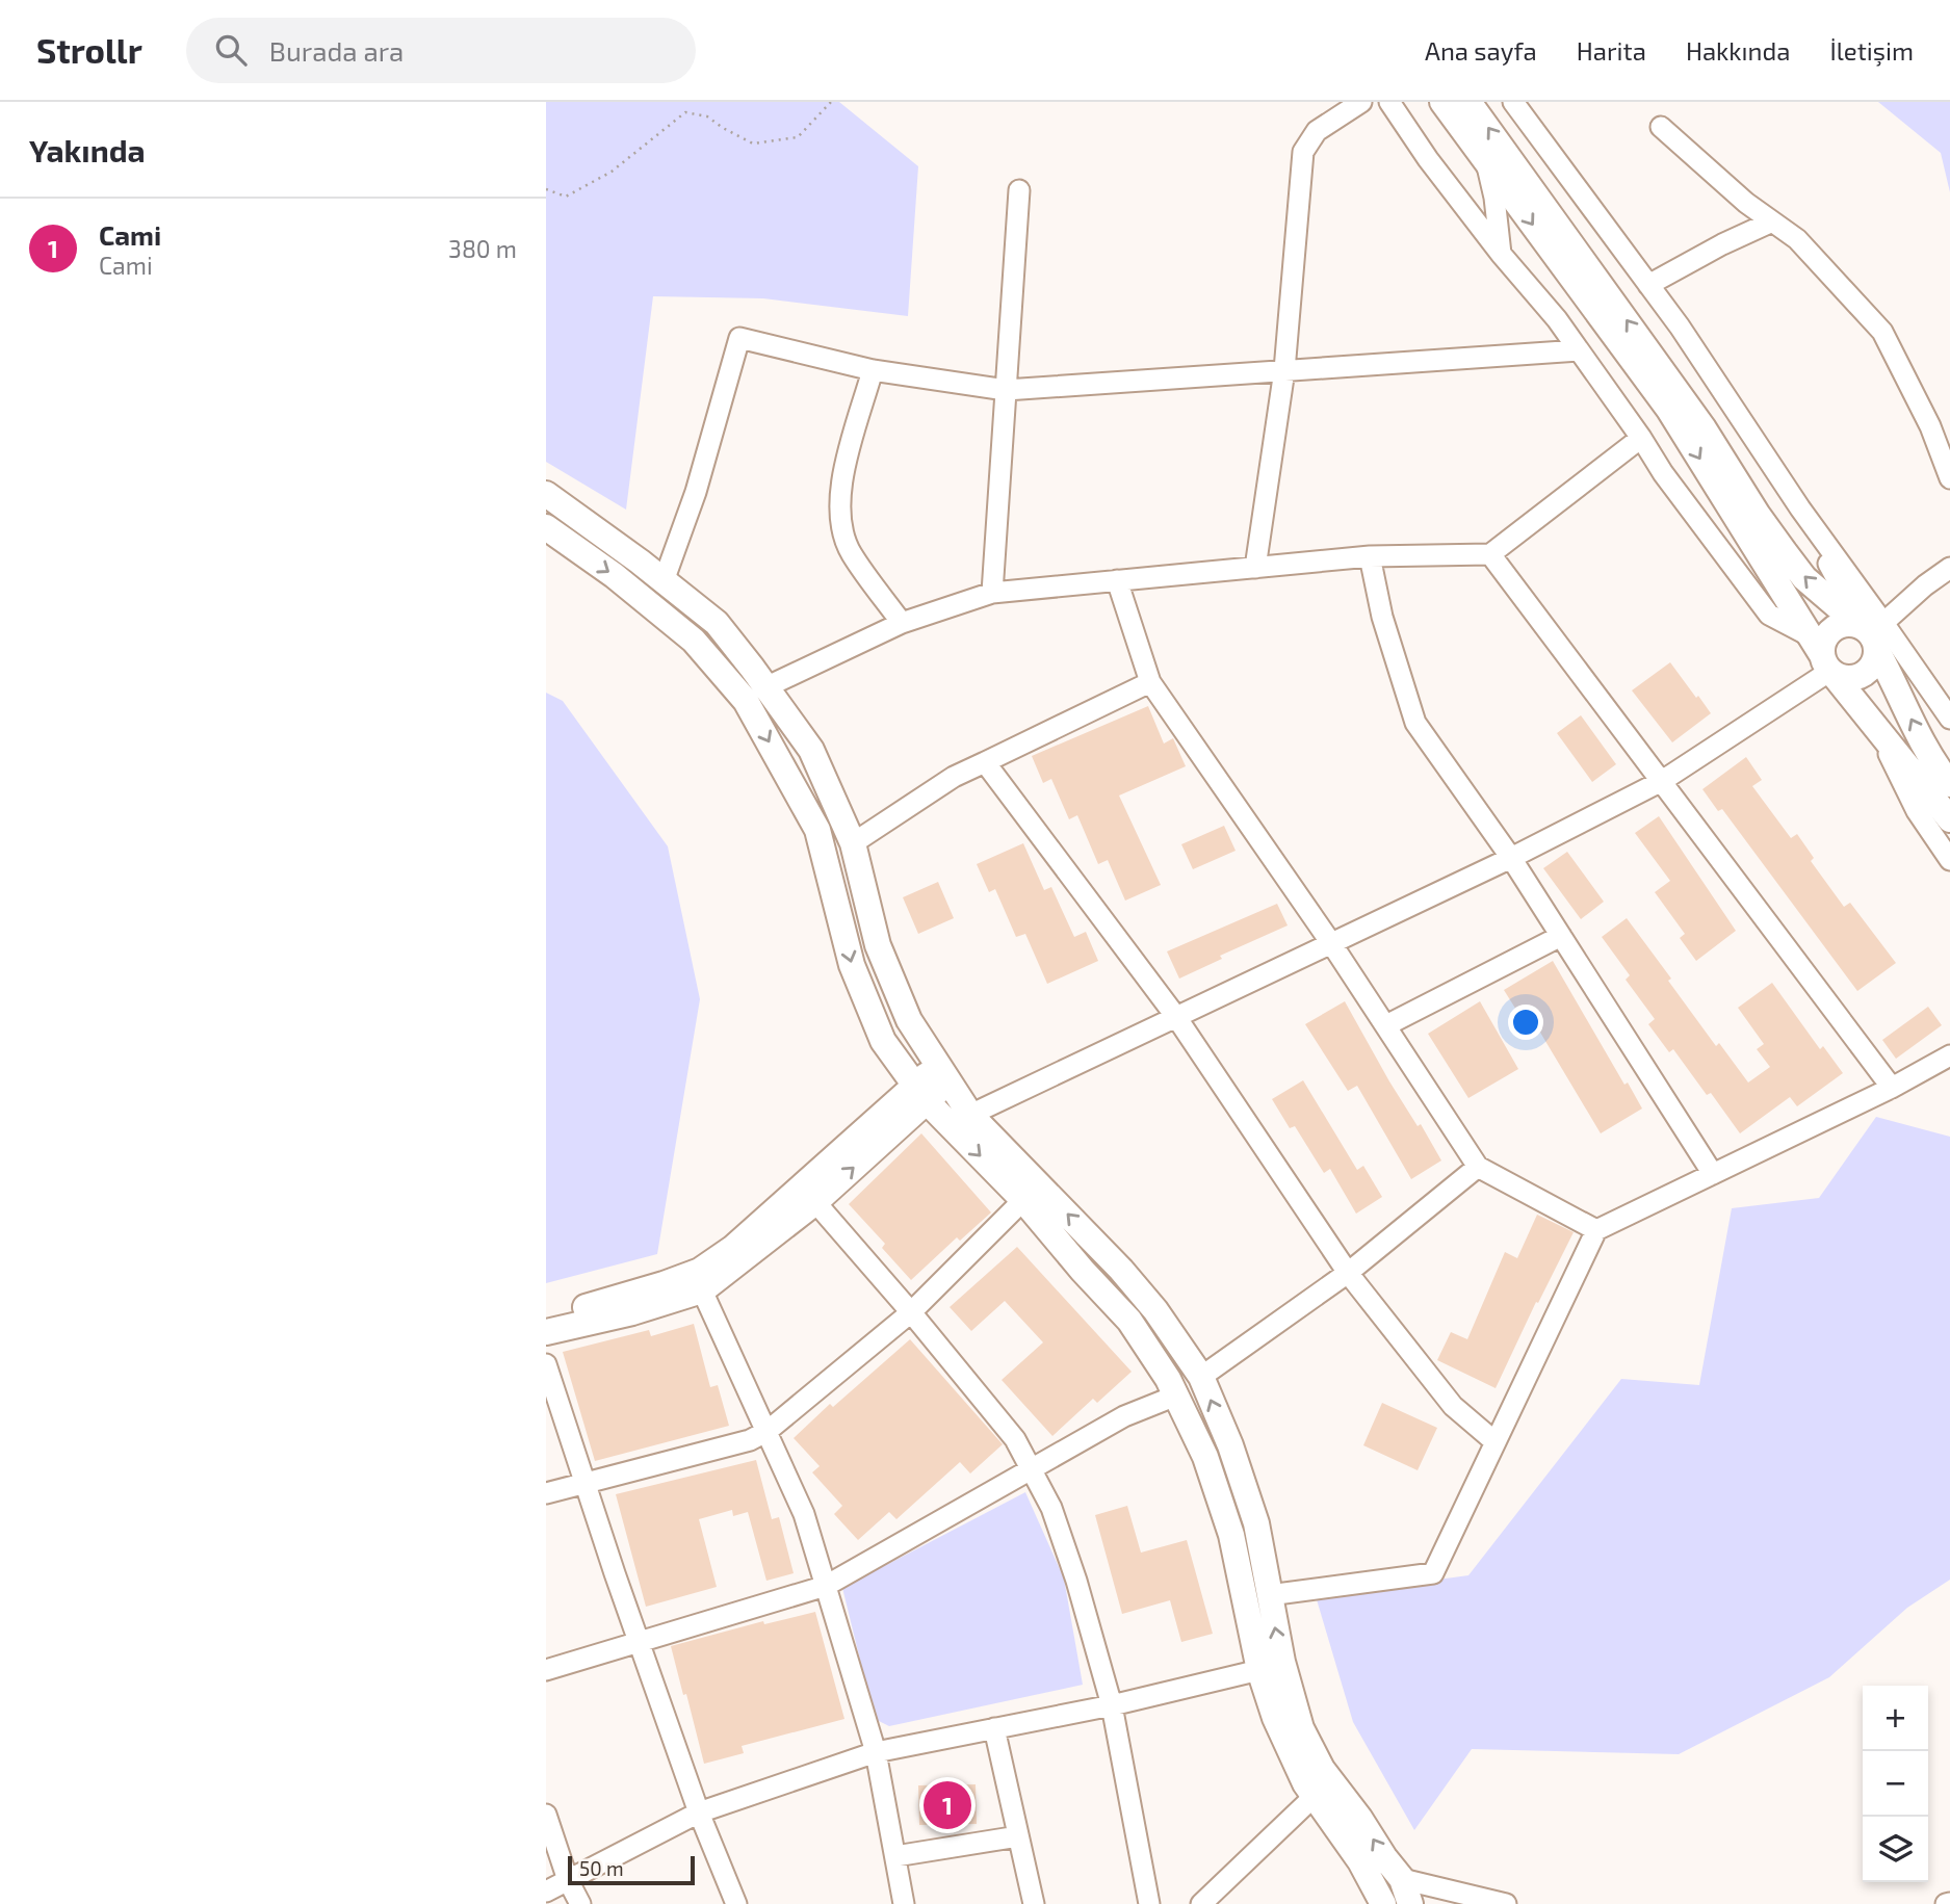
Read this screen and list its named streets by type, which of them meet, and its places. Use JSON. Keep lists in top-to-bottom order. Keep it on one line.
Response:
{"scale_bar":"50 m","page":{"header":"Strollr","search":"Burada ara","nav":["Ana sayfa","Harita","Hakkında","İletişim"],"heading":"Yakında","list":[{"mark":"1","name":"Cami","note":"Cami","value":"380 m"}],"map_buttons":["+","−"],"pins":"1","scale":"50 m"}}
